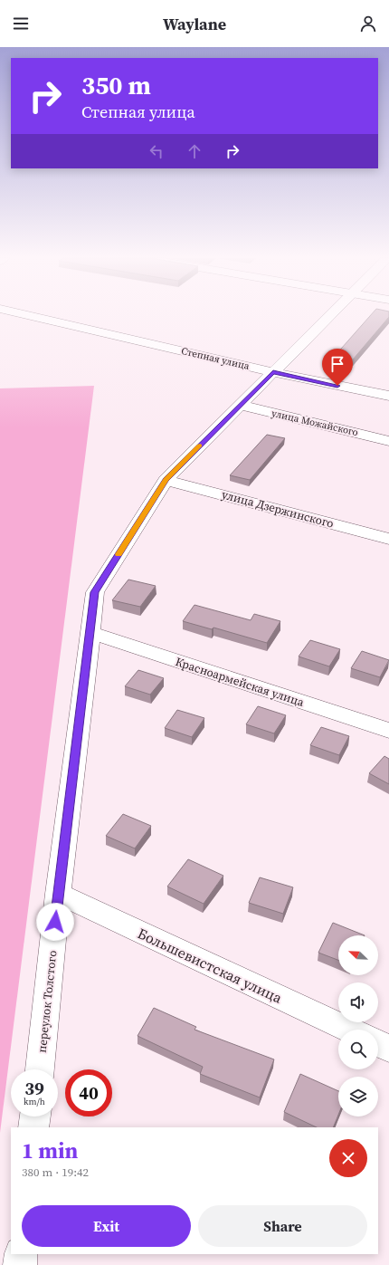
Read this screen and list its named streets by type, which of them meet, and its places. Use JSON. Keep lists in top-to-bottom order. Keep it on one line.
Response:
{"streets":{"street":["Степная улица","улица Можайского","улица Дзержинского","Красноармейская улица","Большевистская улица","переулок Толстого"]},"crossings":[["Степная улица","переулок Толстого"],["улица Можайского","переулок Толстого"],["улица Дзержинского","переулок Толстого"],["Красноармейская улица","переулок Толстого"],["Большевистская улица","переулок Толстого"]],"north":"top left","page":{"header":"Waylane","turn":["350 m","Степная улица"],"speed":"39 km/h","limit":"40","heading":["1 min","380 m · 19:42"],"buttons":["Exit","Share"]}}
